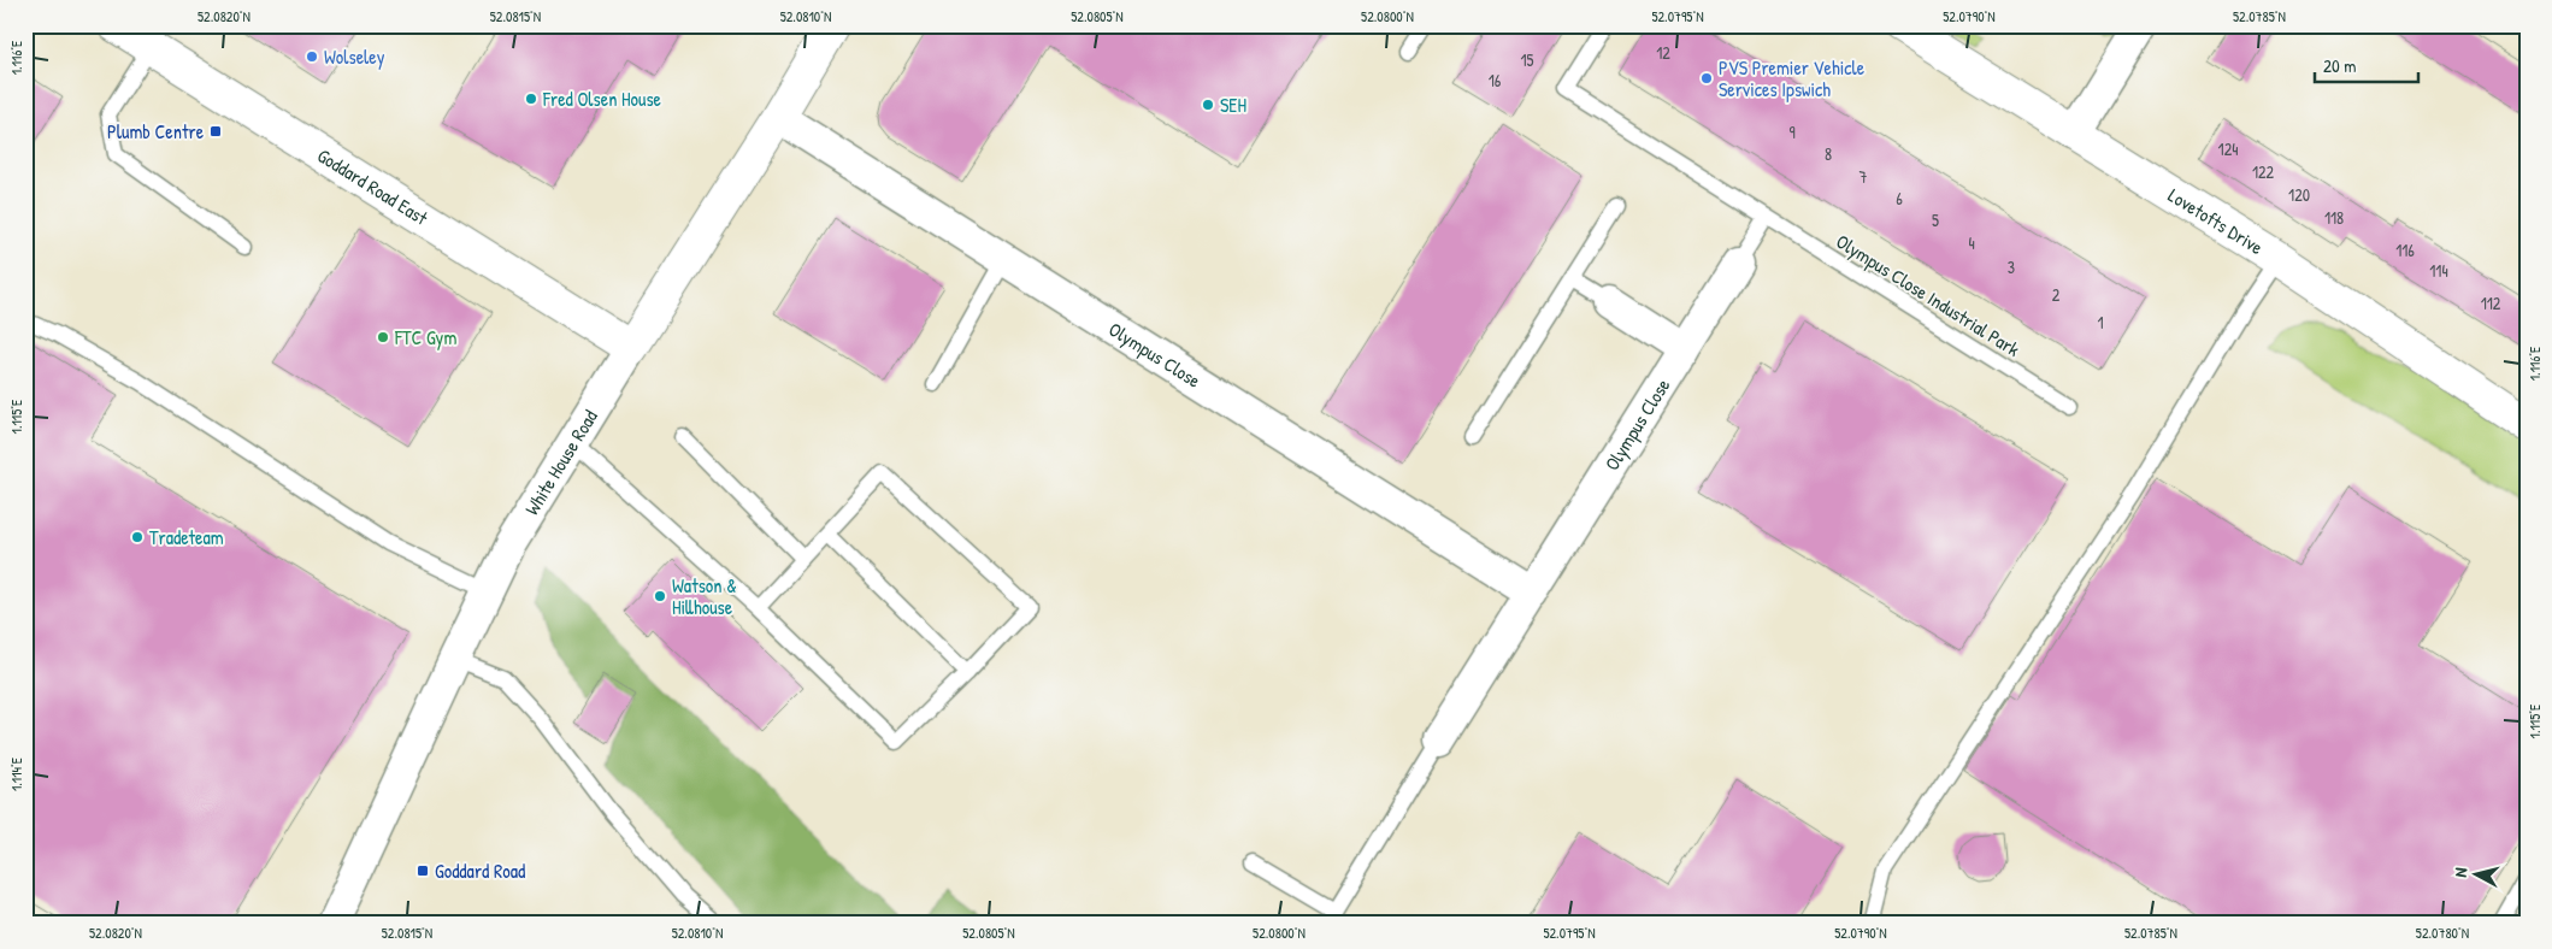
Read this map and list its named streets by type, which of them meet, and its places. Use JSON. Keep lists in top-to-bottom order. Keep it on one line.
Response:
{"streets":{"street":["Goddard Road East","Lovetofts Drive","Olympus Close","White House Road"],"lane":["Olympus Close Industrial Park"]},"crossings":[["Goddard Road East","White House Road"],["Olympus Close","White House Road"]],"places":{"other":["Wolseley","PVS Premier Vehicle Services Ipswich","Fred Olsen House","SEH","FTC Gym","Tradeteam","Watson & Hillhouse"],"transit":["Plumb Centre","Goddard Road"]},"house_numbers":["12","15","16","9","124","8","122","7","120","6","118","5","4","116","3","114","2","112","1"],"scale_bar":"20 m","north":"left","coordinates":["52.0820°N","52.0815°N","52.0810°N","52.0805°N","52.0800°N","52.0795°N","52.0790°N","52.0785°N","1.116°E","1.115°E","1.114°E","52.0780°N"]}
